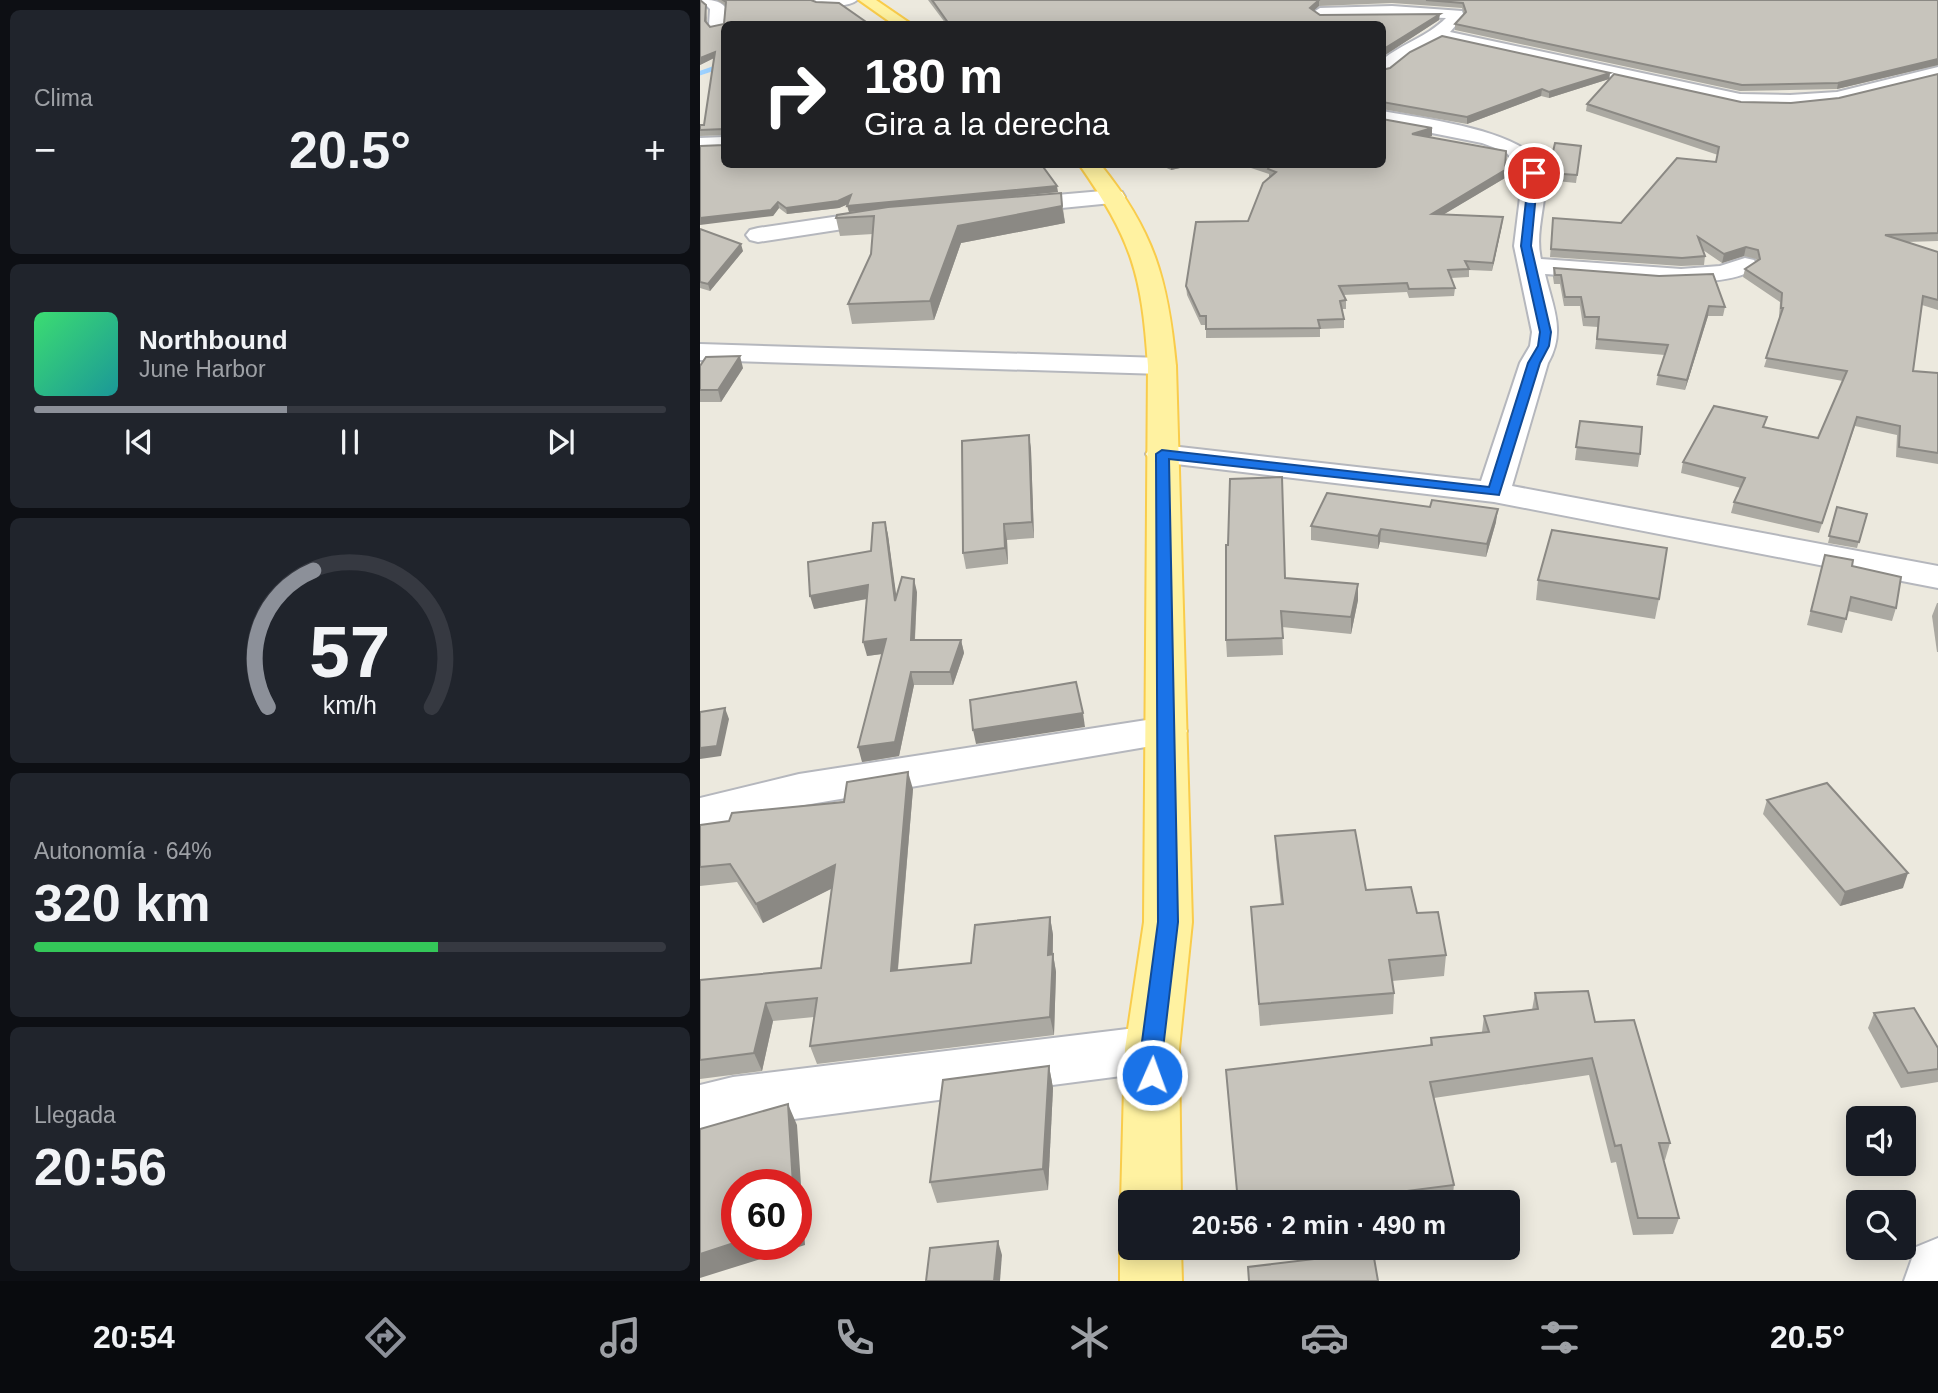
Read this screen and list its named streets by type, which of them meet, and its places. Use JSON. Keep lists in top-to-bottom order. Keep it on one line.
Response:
{"page":{"tile":["Clima",["Autonomía · 64%","320 km"],["Llegada","20:56"]],"turn":["180 m","Gira a la derecha"],"heat":["−","20.5°","+"],"song":["Northbound","June Harbor"],"limit":"60","trip":"20:56 · 2 min · 490 m","tabs":["20:54","20.5°"],"gauge":["57","km/h"]}}
